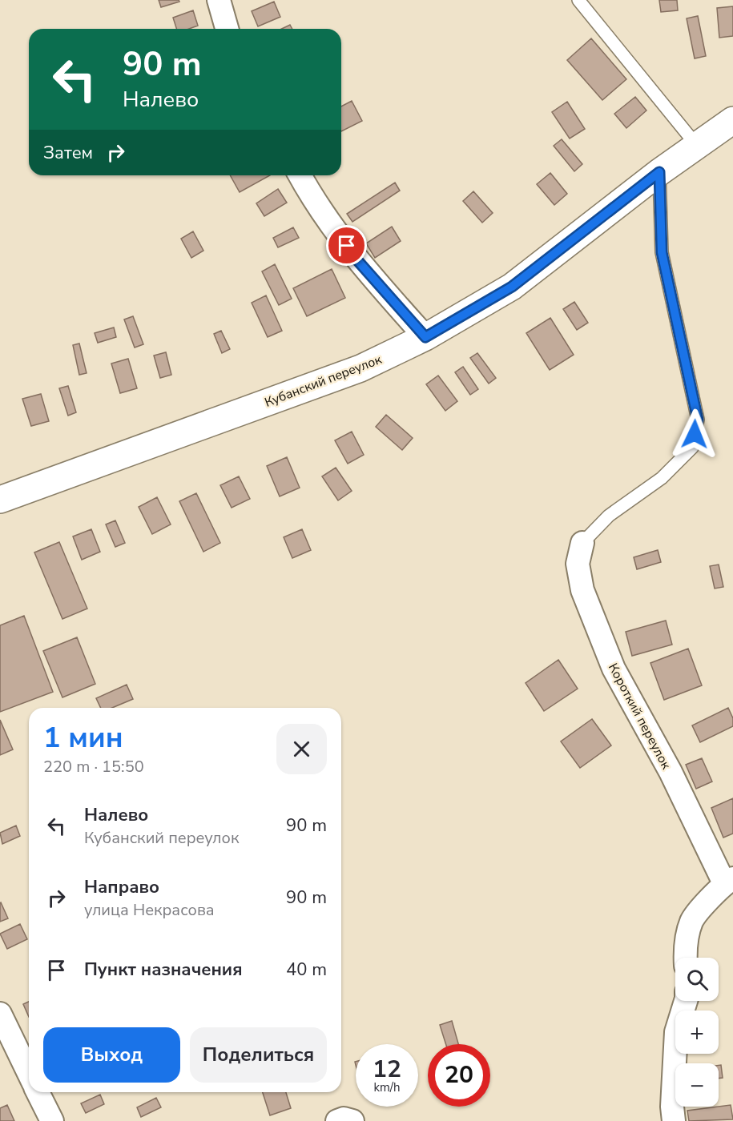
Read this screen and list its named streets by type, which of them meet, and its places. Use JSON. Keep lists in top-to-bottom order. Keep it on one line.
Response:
{"streets":{"street":["Кубанский переулок","Короткий переулок"]},"page":{"turn":["90 m","Налево"],"then":"Затем","heading":["1 мин","220 m · 15:50"],"list":[{"name":"Налево","note":"Кубанский переулок","value":"90 m"},{"name":"Направо","note":"улица Некрасова","value":"90 m"},{"name":"Пункт назначения","value":"40 m"}],"map_buttons":["+","−"],"buttons":["Выход","Поделиться"],"speed":"12 km/h","limit":"20"}}
